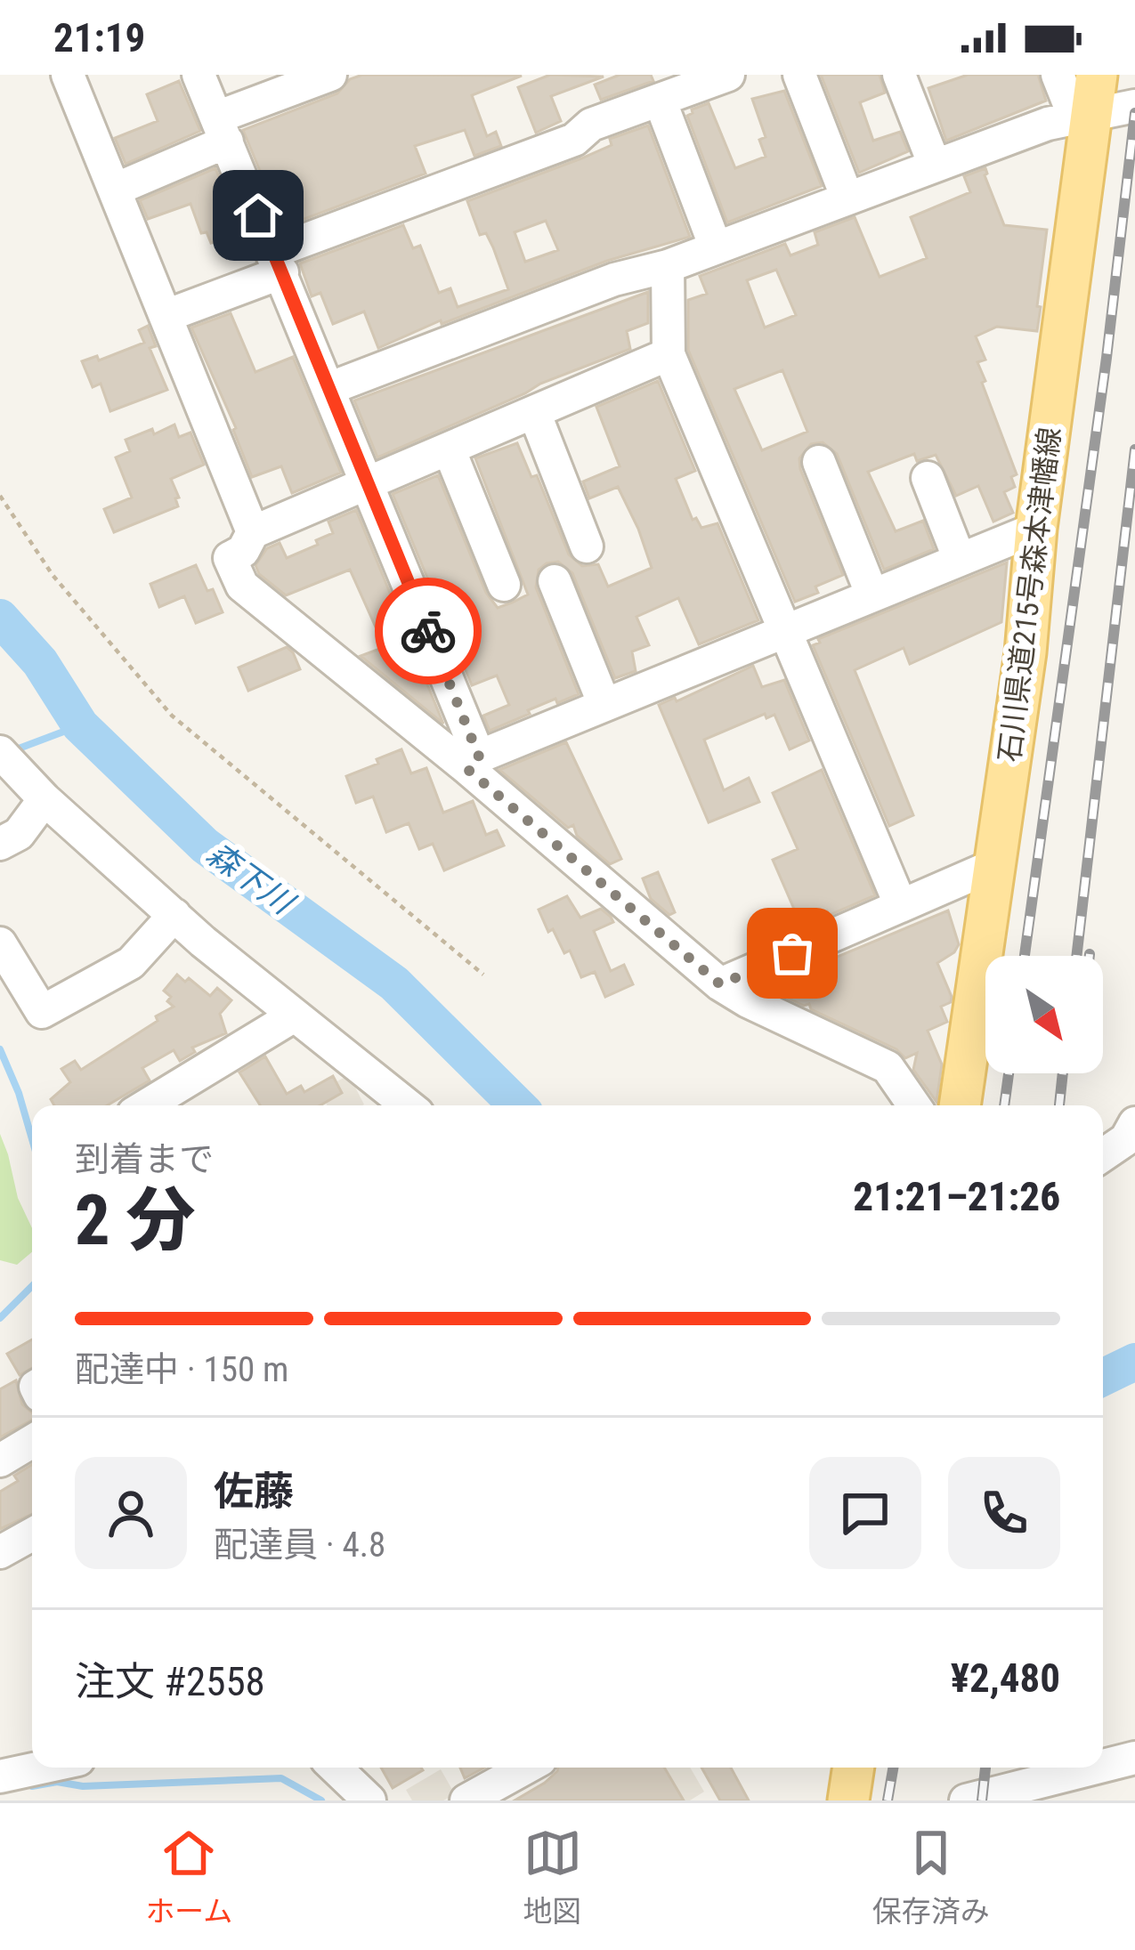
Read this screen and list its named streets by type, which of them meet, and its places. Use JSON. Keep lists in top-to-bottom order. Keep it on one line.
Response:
{"streets":{"main road":["石川県道215号森本津幡線"]},"water":["森下川"],"north":"bottom right","page":{"status":"21:19","heading":["2 分","到着まで","21:21–21:26"],"panel":["佐藤","配達員 · 4.8","注文 #2558","¥2,480"],"bar":"配達中 · 150 m","tabs":["ホーム","地図","保存済み"]}}
